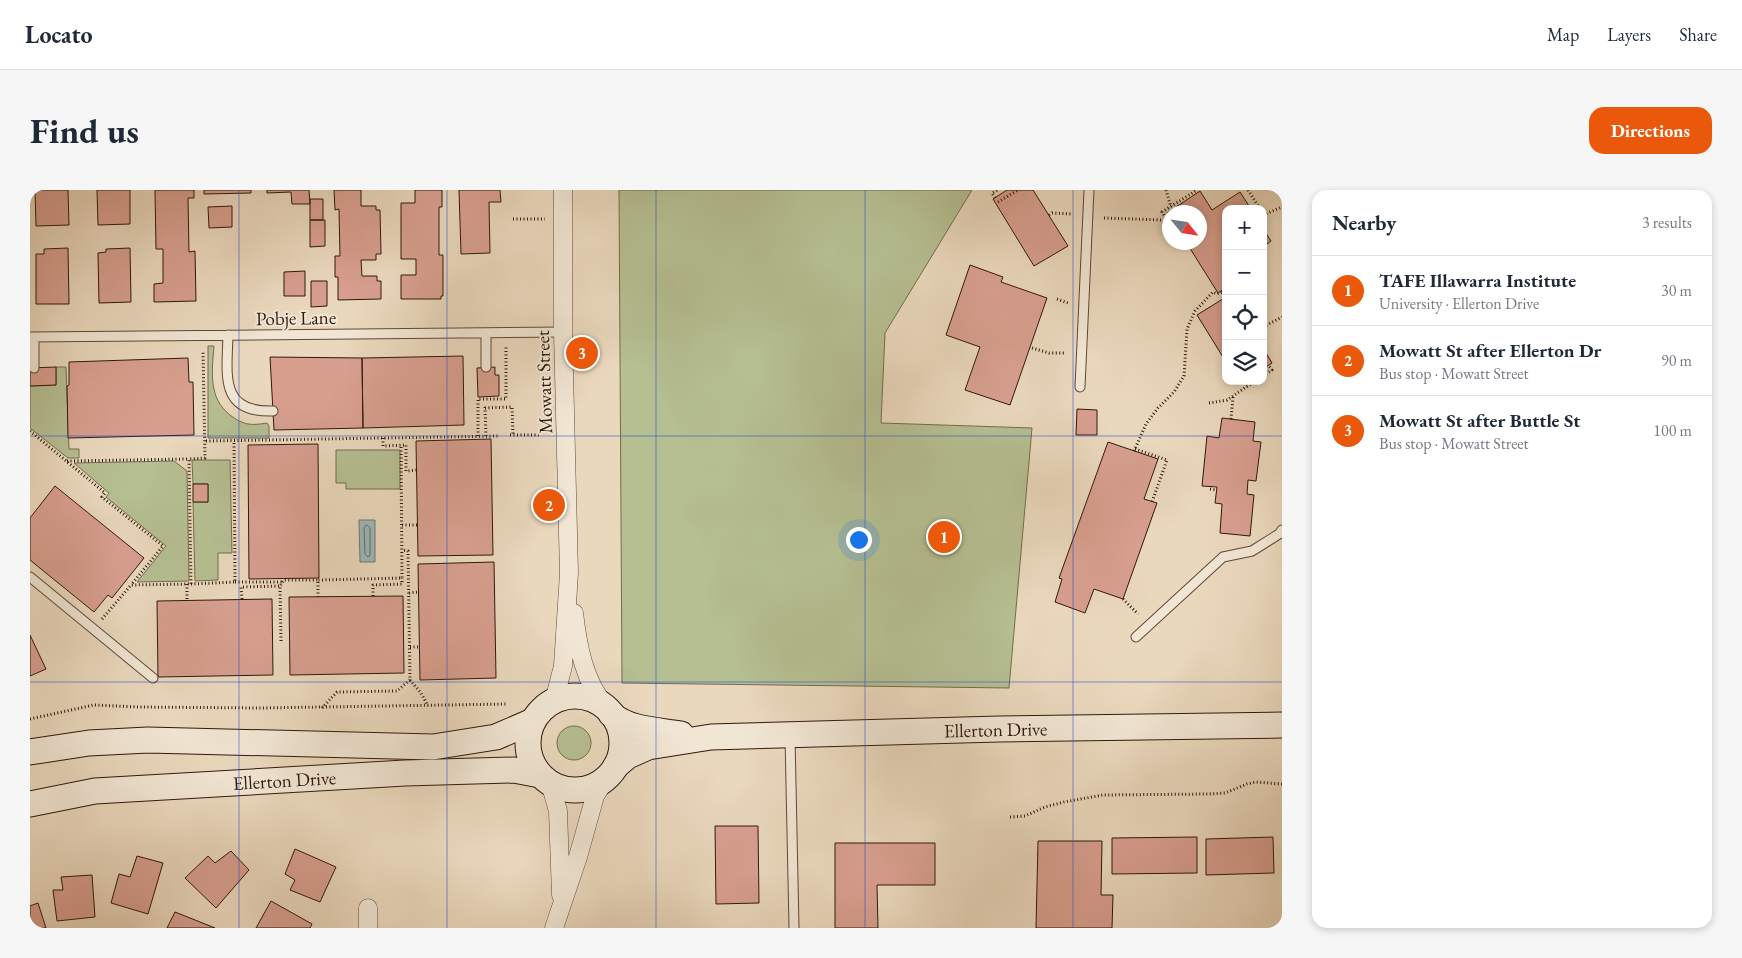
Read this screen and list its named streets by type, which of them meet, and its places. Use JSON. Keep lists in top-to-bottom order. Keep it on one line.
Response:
{"streets":{"main road":["Ellerton Drive"],"street":["Mowatt Street"],"lane":["Pobje Lane"]},"crossings":[["Pobje Lane","Mowatt Street"],["Mowatt Street","Ellerton Drive"]],"north":"bottom right","page":{"header":"Locato","nav":["Map","Layers","Share"],"buttons":"Directions","title":"Find us","heading":["Nearby","3 results"],"map_buttons":["+","−"],"list":[{"mark":"1","name":"TAFE Illawarra Institute","note":"University · Ellerton Drive","value":"30 m"},{"mark":"2","name":"Mowatt St after Ellerton Dr","note":"Bus stop · Mowatt Street","value":"90 m"},{"mark":"3","name":"Mowatt St after Buttle St","note":"Bus stop · Mowatt Street","value":"100 m"}],"pins":["3","2","1"]}}
